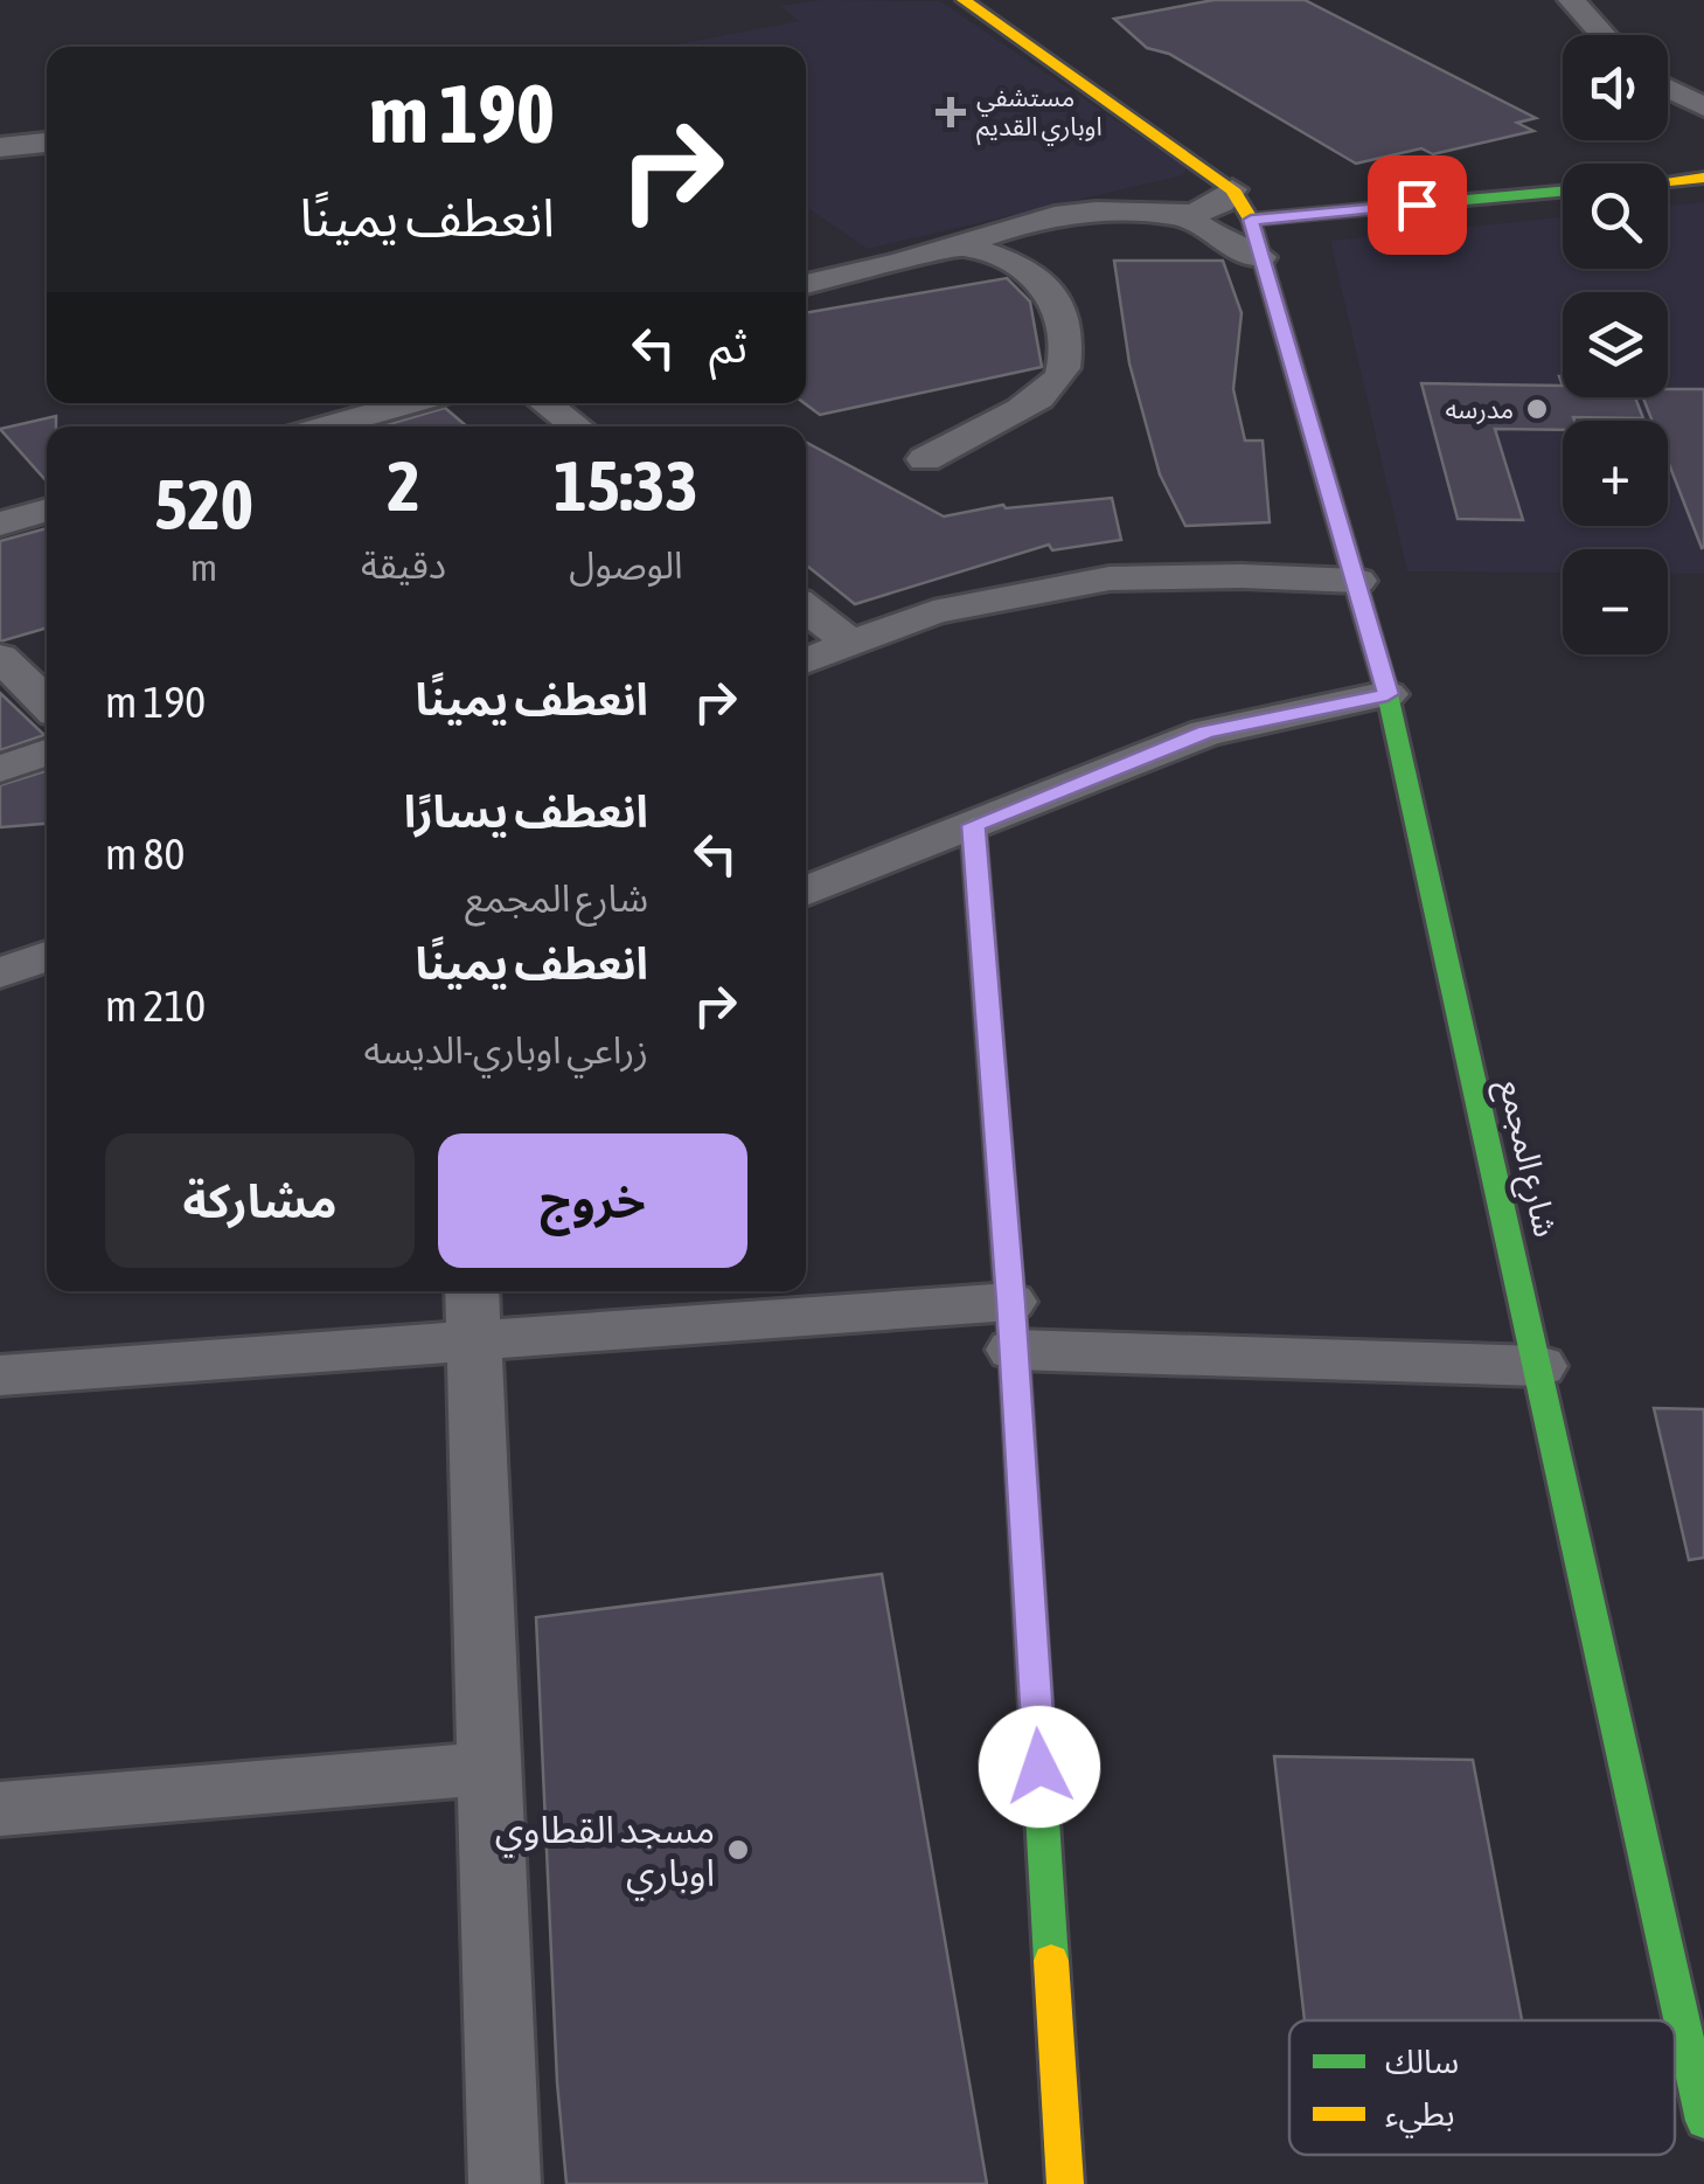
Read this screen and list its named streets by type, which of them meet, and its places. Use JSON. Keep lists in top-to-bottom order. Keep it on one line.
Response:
{"streets":{"street":["شارع المجمع"]},"places":{"health":["مستشفي اوباري القديم"],"other":["مدرسه","مسجد القطاوي اوباري"]},"legend":["سالك","بطيء"],"page":{"map_buttons":["+","−"],"turn":["190 m","انعطف يمينًا"],"then":"ثم","eta":["15:33","الوصول","2","دقيقة","520","m"],"list":[{"name":"انعطف يمينًا","value":"190 m"},{"name":"انعطف يسارًا","note":"شارع المجمع","value":"80 m"},{"name":"انعطف يمينًا","note":"زراعي اوباري-الديسه","value":"210 m"}],"buttons":["خروج","مشاركة"]}}
